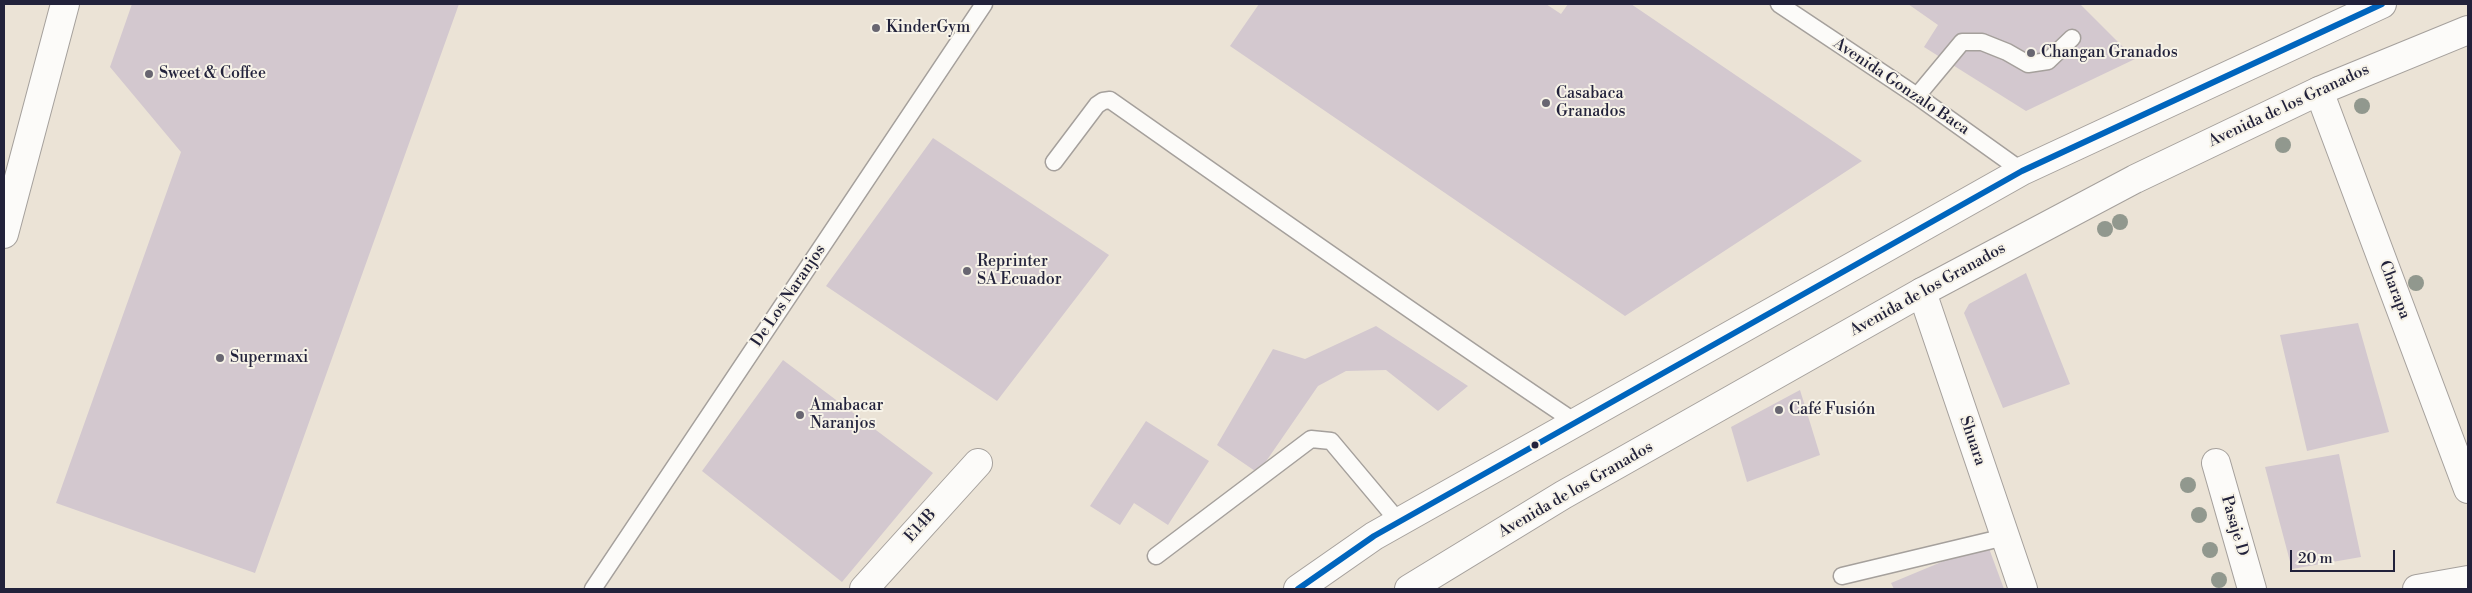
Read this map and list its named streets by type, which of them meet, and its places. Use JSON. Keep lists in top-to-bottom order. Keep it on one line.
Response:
{"streets":{"main road":["Avenida de los Granados","Charapa","Shuara","E14B","Pasaje D"],"lane":["Avenida Gonzalo Baca","De Los Naranjos"]},"crossings":[["Avenida de los Granados","Charapa"],["Avenida de los Granados","Shuara"]],"places":["KinderGym","Changan Granados","Sweet & Coffee","Casabaca Granados","Reprinter SA Ecuador","Supermaxi","Café Fusión","Amabacar Naranjos"],"scale_bar":"20 m"}
